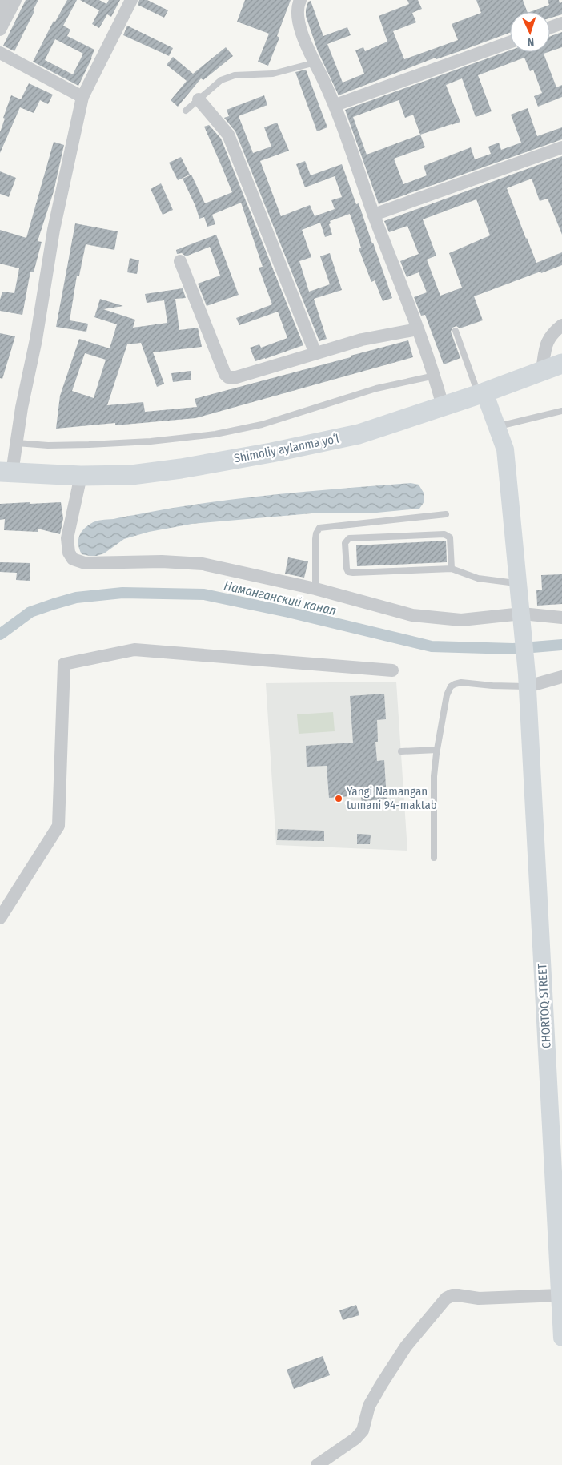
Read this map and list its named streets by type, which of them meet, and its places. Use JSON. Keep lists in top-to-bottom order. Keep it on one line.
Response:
{"streets":{"main road":["Shimoliy aylanma yoʻl","CHORTOQ STREET"]},"crossings":[["Shimoliy aylanma yoʻl","CHORTOQ STREET"]],"water":["Наманганский канал"],"places":["Yangi Namangan tumani 94-maktab"],"north":"bottom"}
